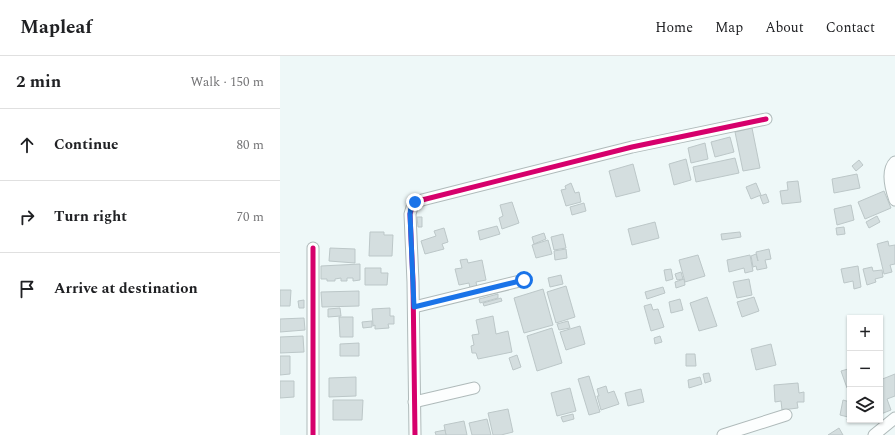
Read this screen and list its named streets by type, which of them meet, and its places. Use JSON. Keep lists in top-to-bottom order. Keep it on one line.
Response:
{"page":{"header":"Mapleaf","nav":["Home","Map","About","Contact"],"heading":["2 min","Walk · 150 m"],"list":[["Continue","80 m"],["Turn right","70 m"],"Arrive at destination"],"map_buttons":["+","−"]}}
